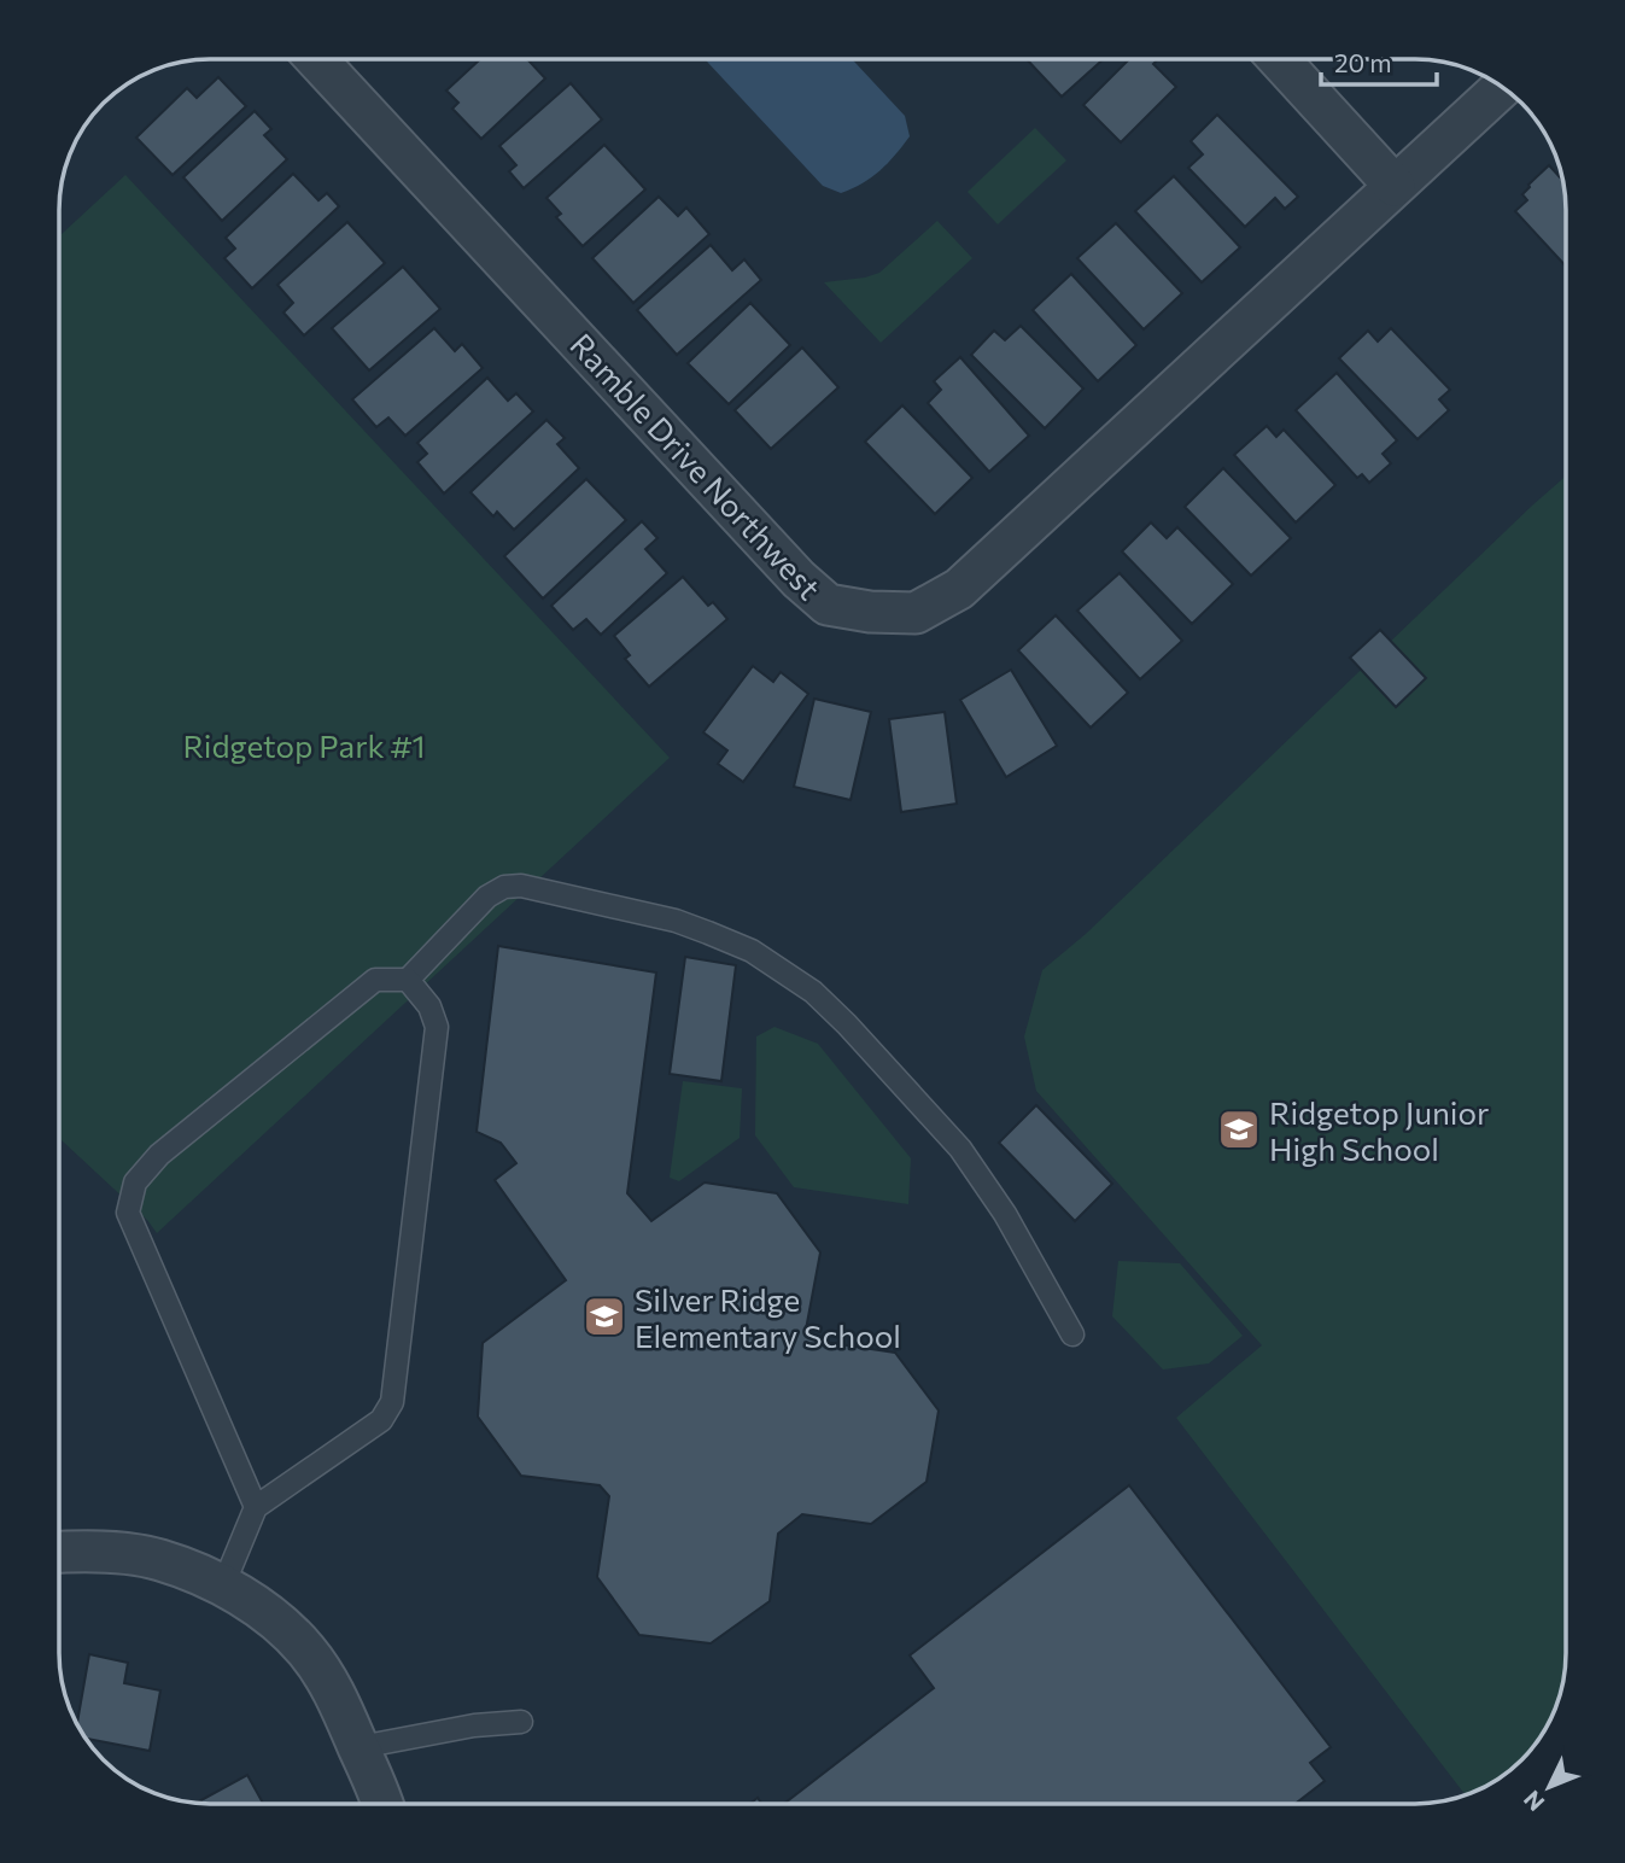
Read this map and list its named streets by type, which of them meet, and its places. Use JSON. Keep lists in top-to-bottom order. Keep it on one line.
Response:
{"streets":{"street":["Ramble Drive Northwest"]},"parks":["Ridgetop Park #1"],"places":{"school or university":["Ridgetop Junior High School","Silver Ridge Elementary School"]},"scale_bar":"20 m","north":"bottom left"}
